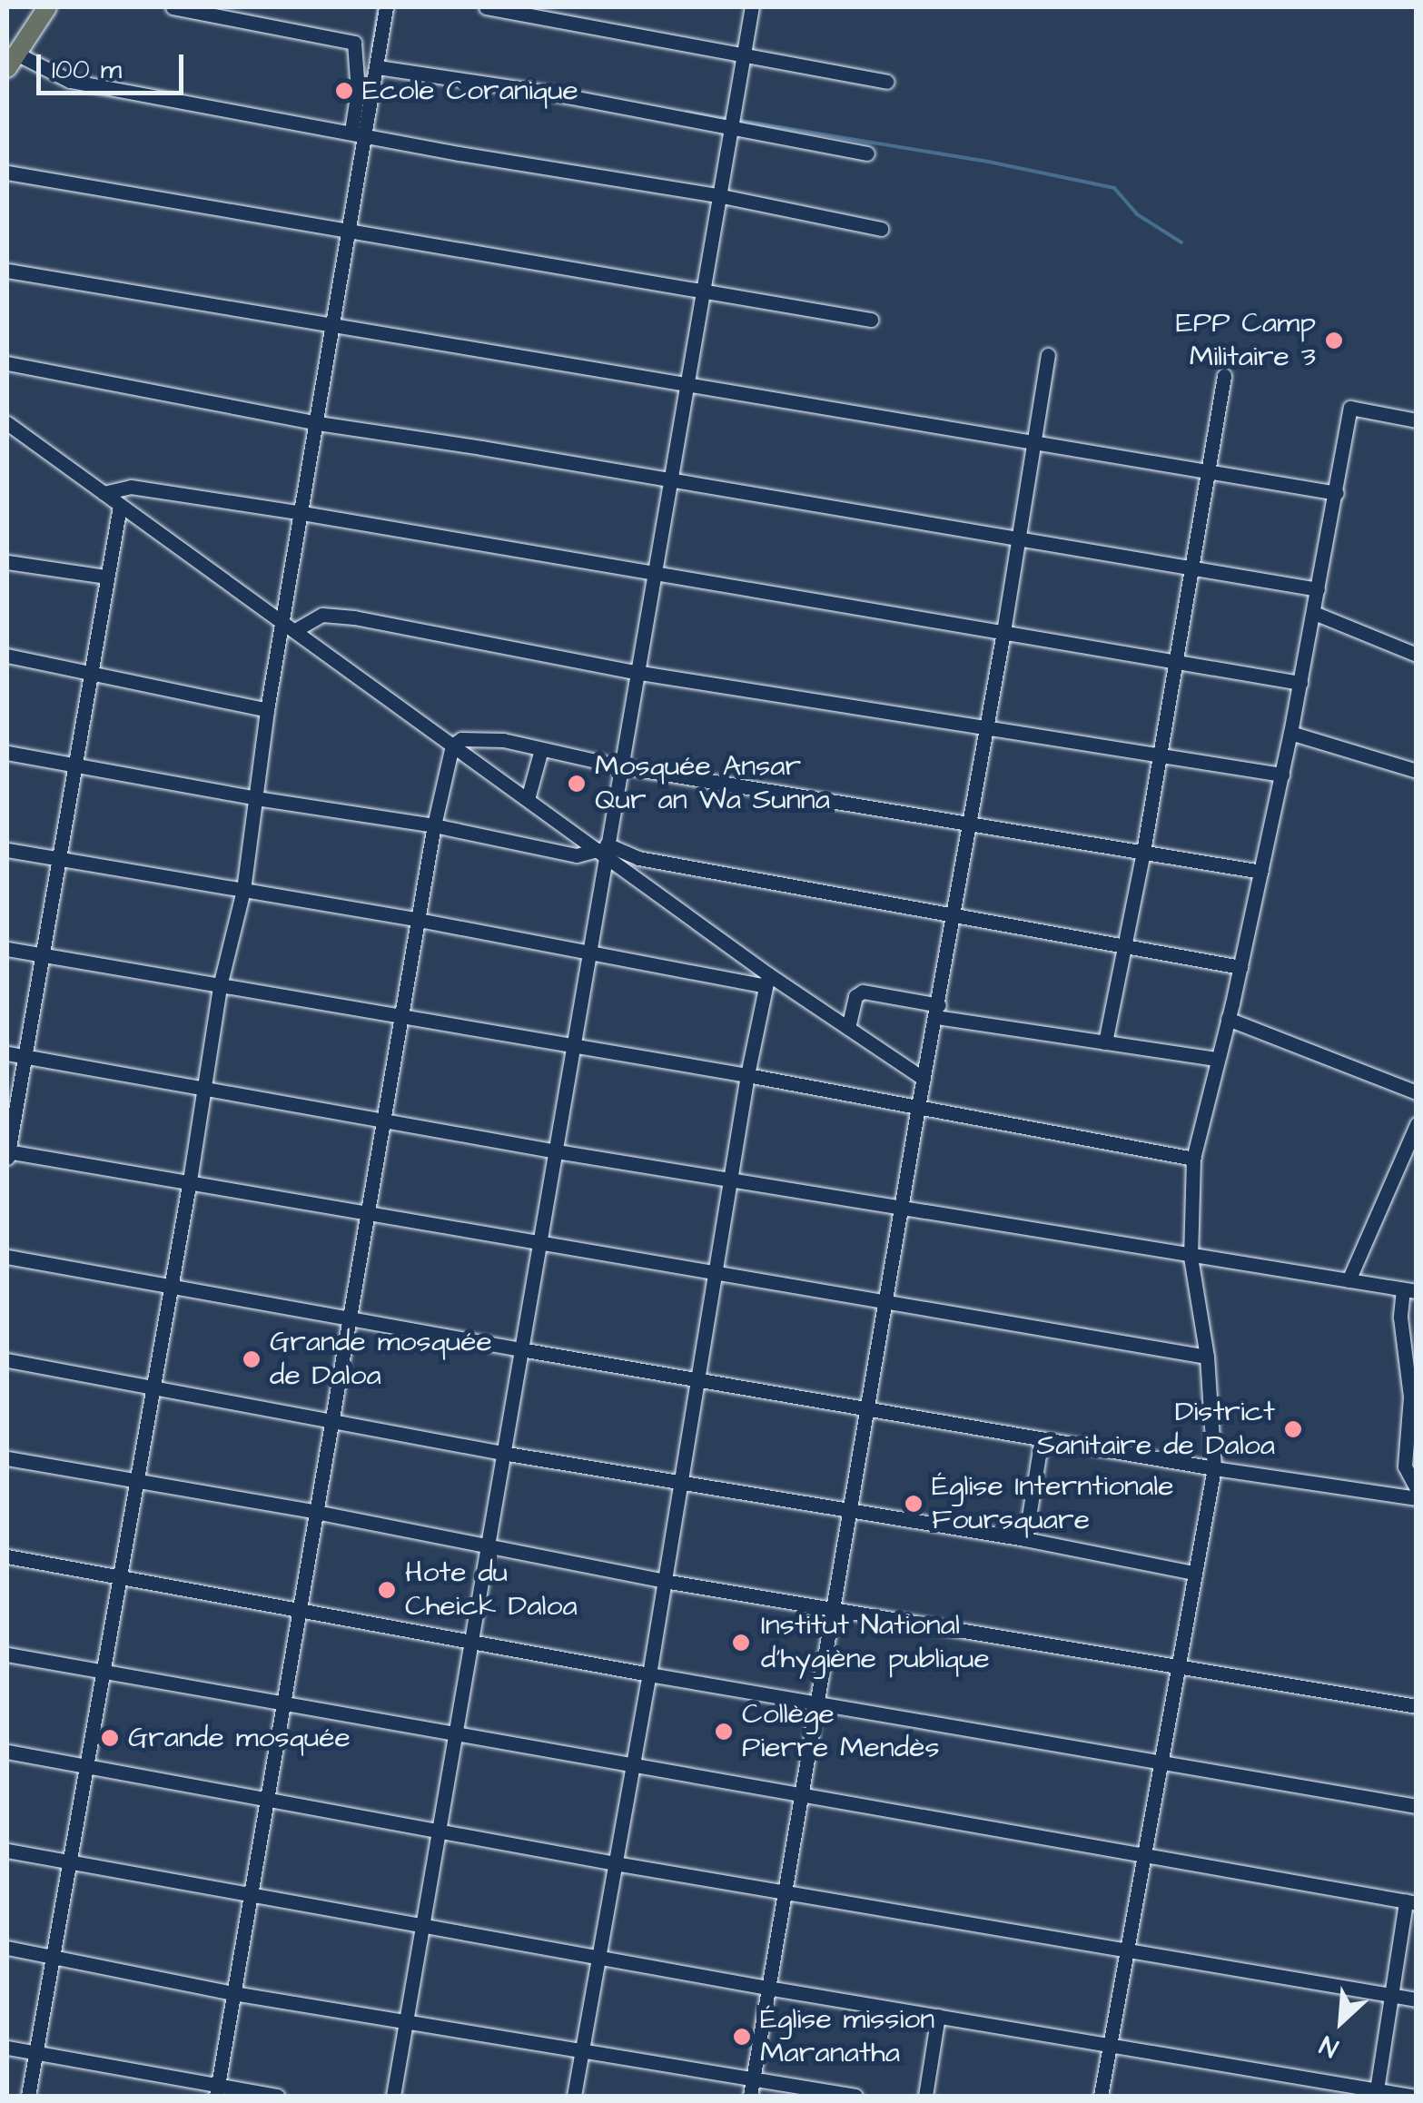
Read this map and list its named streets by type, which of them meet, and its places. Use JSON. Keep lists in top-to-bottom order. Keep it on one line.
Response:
{"places":["Ecole Coranique","EPP Camp Militaire 3","Mosquée Ansar Qur an Wa Sunna","Grande mosquée de Daloa","District Sanitaire de Daloa","Église Interntionale Foursquare","Hote du Cheick Daloa","Institut National d'hygiène publique","Collège Pierre Mendès","Grande mosquée","Église mission Maranatha"],"scale_bar":"100 m","north":"bottom left"}
